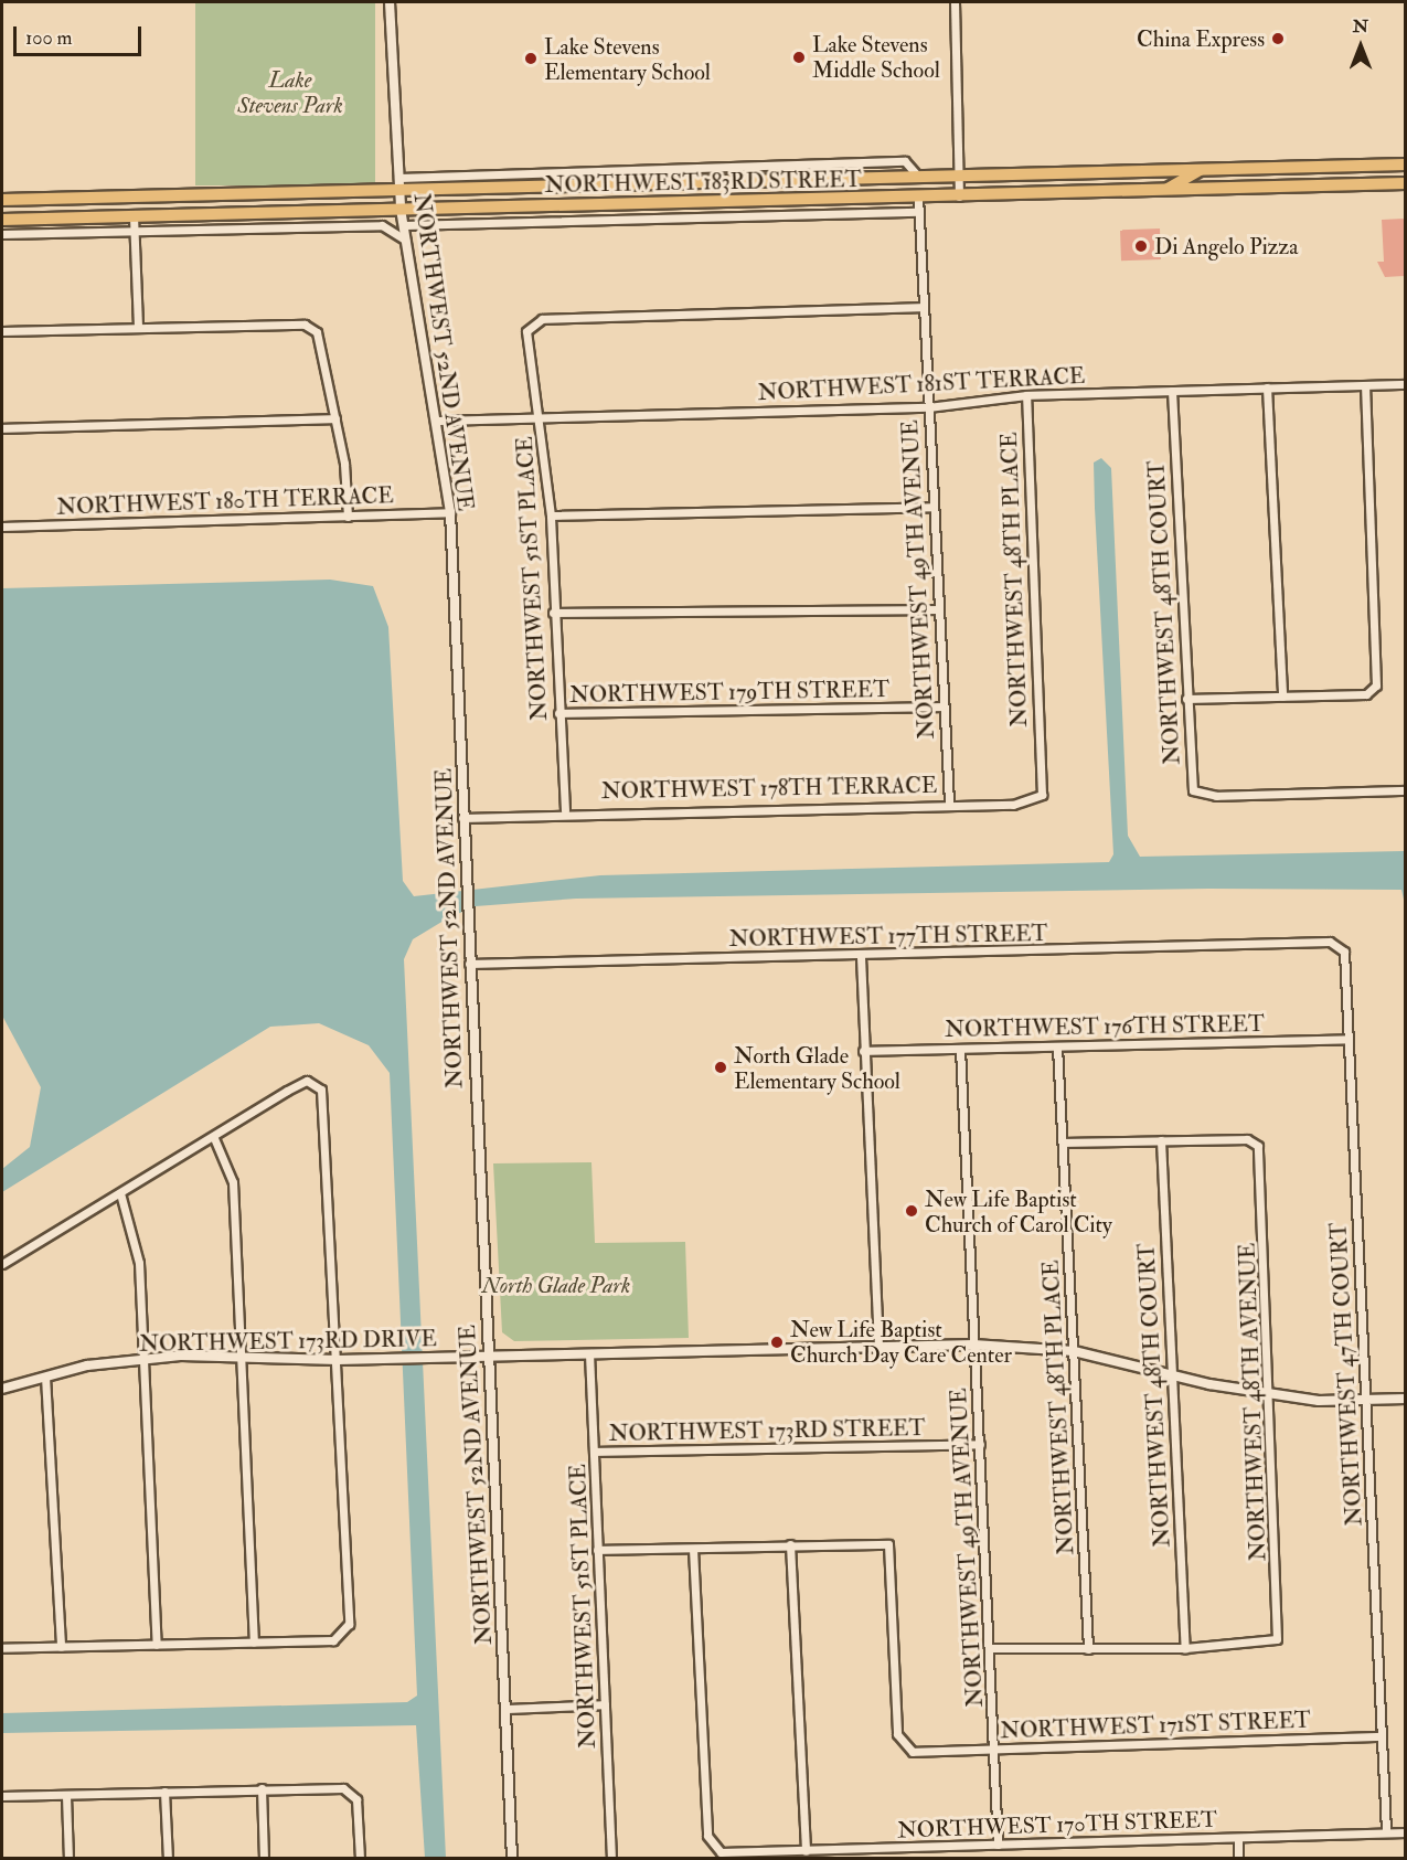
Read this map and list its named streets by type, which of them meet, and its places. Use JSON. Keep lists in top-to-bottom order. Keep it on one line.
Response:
{"streets":{"main road":["NORTHWEST 183RD STREET"],"street":["NORTHWEST 52ND AVENUE","NORTHWEST 181ST TERRACE","NORTHWEST 180TH TERRACE","NORTHWEST 51ST PLACE","NORTHWEST 49TH AVENUE","NORTHWEST 48TH PLACE","NORTHWEST 48TH COURT","NORTHWEST 179TH STREET","NORTHWEST 178TH TERRACE","NORTHWEST 177TH STREET","NORTHWEST 176TH STREET","NORTHWEST 173RD DRIVE","NORTHWEST 47TH COURT","NORTHWEST 48TH AVENUE","NORTHWEST 173RD STREET","NORTHWEST 171ST STREET","NORTHWEST 170TH STREET"]},"crossings":[["NORTHWEST 183RD STREET","NORTHWEST 52ND AVENUE"],["NORTHWEST 183RD STREET","NORTHWEST 49TH AVENUE"],["NORTHWEST 52ND AVENUE","NORTHWEST 181ST TERRACE"],["NORTHWEST 52ND AVENUE","NORTHWEST 180TH TERRACE"],["NORTHWEST 52ND AVENUE","NORTHWEST 178TH TERRACE"],["NORTHWEST 52ND AVENUE","NORTHWEST 177TH STREET"],["NORTHWEST 52ND AVENUE","NORTHWEST 173RD DRIVE"],["NORTHWEST 181ST TERRACE","NORTHWEST 51ST PLACE"],["NORTHWEST 181ST TERRACE","NORTHWEST 49TH AVENUE"],["NORTHWEST 181ST TERRACE","NORTHWEST 48TH PLACE"],["NORTHWEST 181ST TERRACE","NORTHWEST 48TH COURT"],["NORTHWEST 51ST PLACE","NORTHWEST 49TH AVENUE"],["NORTHWEST 51ST PLACE","NORTHWEST 179TH STREET"],["NORTHWEST 51ST PLACE","NORTHWEST 178TH TERRACE"],["NORTHWEST 51ST PLACE","NORTHWEST 173RD DRIVE"],["NORTHWEST 51ST PLACE","NORTHWEST 173RD STREET"],["NORTHWEST 49TH AVENUE","NORTHWEST 179TH STREET"],["NORTHWEST 49TH AVENUE","NORTHWEST 178TH TERRACE"],["NORTHWEST 49TH AVENUE","NORTHWEST 176TH STREET"],["NORTHWEST 49TH AVENUE","NORTHWEST 173RD DRIVE"],["NORTHWEST 49TH AVENUE","NORTHWEST 173RD STREET"],["NORTHWEST 49TH AVENUE","NORTHWEST 171ST STREET"],["NORTHWEST 49TH AVENUE","NORTHWEST 170TH STREET"],["NORTHWEST 48TH PLACE","NORTHWEST 178TH TERRACE"],["NORTHWEST 48TH PLACE","NORTHWEST 176TH STREET"],["NORTHWEST 48TH PLACE","NORTHWEST 173RD DRIVE"],["NORTHWEST 48TH COURT","NORTHWEST 173RD DRIVE"],["NORTHWEST 48TH COURT","NORTHWEST 48TH AVENUE"],["NORTHWEST 177TH STREET","NORTHWEST 47TH COURT"],["NORTHWEST 176TH STREET","NORTHWEST 47TH COURT"],["NORTHWEST 173RD DRIVE","NORTHWEST 47TH COURT"],["NORTHWEST 173RD DRIVE","NORTHWEST 48TH AVENUE"],["NORTHWEST 47TH COURT","NORTHWEST 171ST STREET"],["NORTHWEST 47TH COURT","NORTHWEST 170TH STREET"]],"parks":["Lake Stevens Park","North Glade Park"],"places":["China Express","Lake Stevens Middle School","Lake Stevens Elementary School","Di Angelo Pizza","North Glade Elementary School","New Life Baptist Church of Carol City","New Life Baptist Church Day Care Center"],"scale_bar":"100 m","north":"top"}
